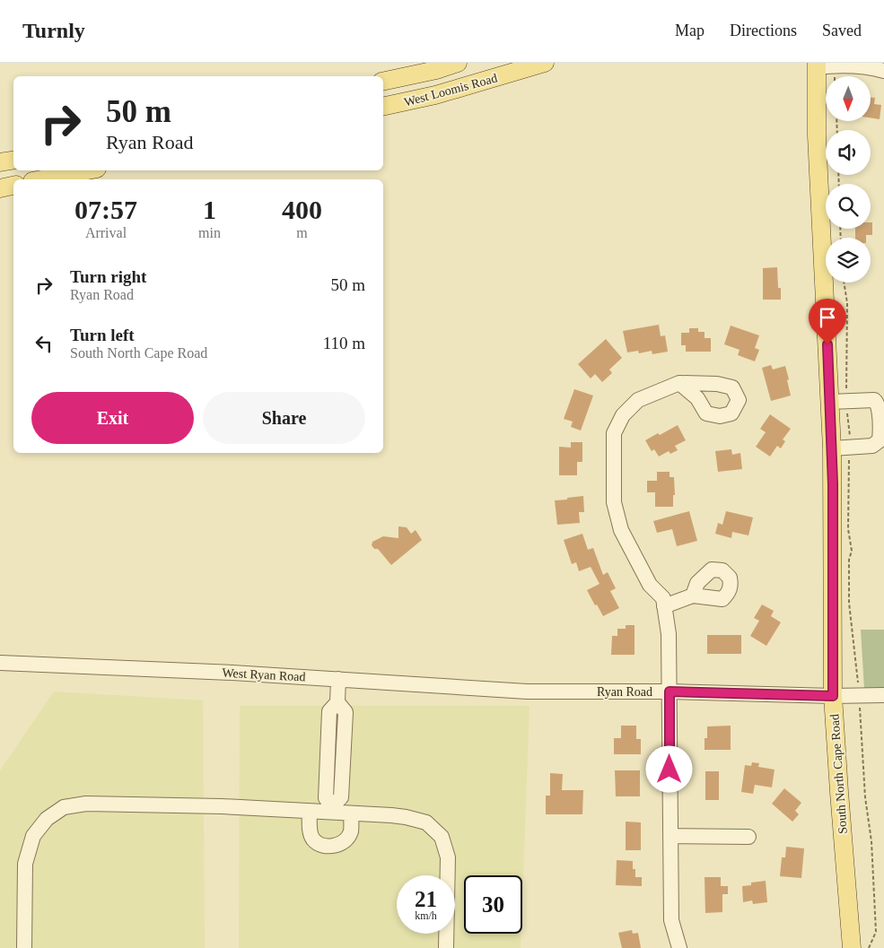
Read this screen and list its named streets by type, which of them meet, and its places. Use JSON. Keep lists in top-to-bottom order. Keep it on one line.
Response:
{"streets":{"main road":["West Loomis Road","South North Cape Road"],"street":["West Ryan Road","Ryan Road"]},"crossings":[["West Ryan Road","Ryan Road"],["Ryan Road","South North Cape Road"]],"north":"bottom","page":{"header":"Turnly","nav":["Map","Directions","Saved"],"turn":["50 m","Ryan Road"],"eta":["07:57","Arrival","1","min","400","m"],"list":[{"name":"Turn right","note":"Ryan Road","value":"50 m"},{"name":"Turn left","note":"South North Cape Road","value":"110 m"}],"buttons":["Exit","Share"],"speed":"21 km/h","limit":"30"}}
